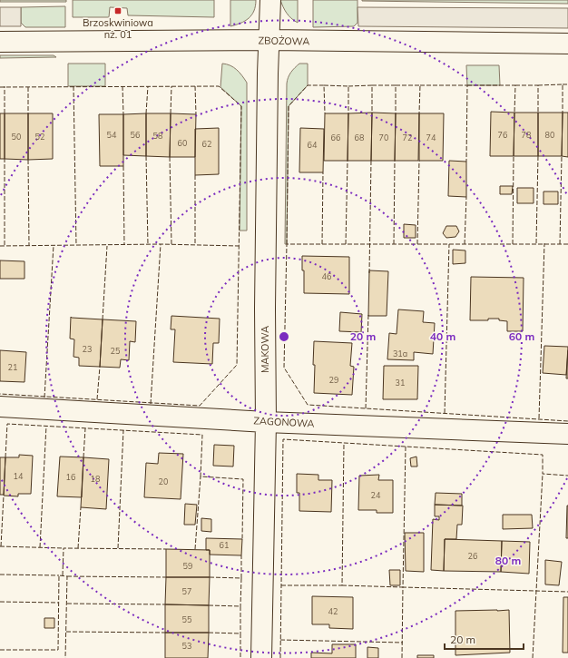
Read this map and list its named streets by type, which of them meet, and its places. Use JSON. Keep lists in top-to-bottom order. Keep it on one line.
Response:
{"streets":{"street":["ZBOŻOWA","MAKOWA","ZAGONOWA"]},"crossings":[["ZBOŻOWA","MAKOWA"],["MAKOWA","ZAGONOWA"]],"places":{"transit":["Brzoskwiniowa nż. 01"]},"house_numbers":["54","56","76","78","80","58","50","52","66","68","70","72","74","60","62","64","46","23","25","31a","21","29","31","14","16","18","20","24","61","26","59","57","42","55","53"],"scale_bar":"20 m","rings":["20 m","40 m","60 m","80 m"]}
